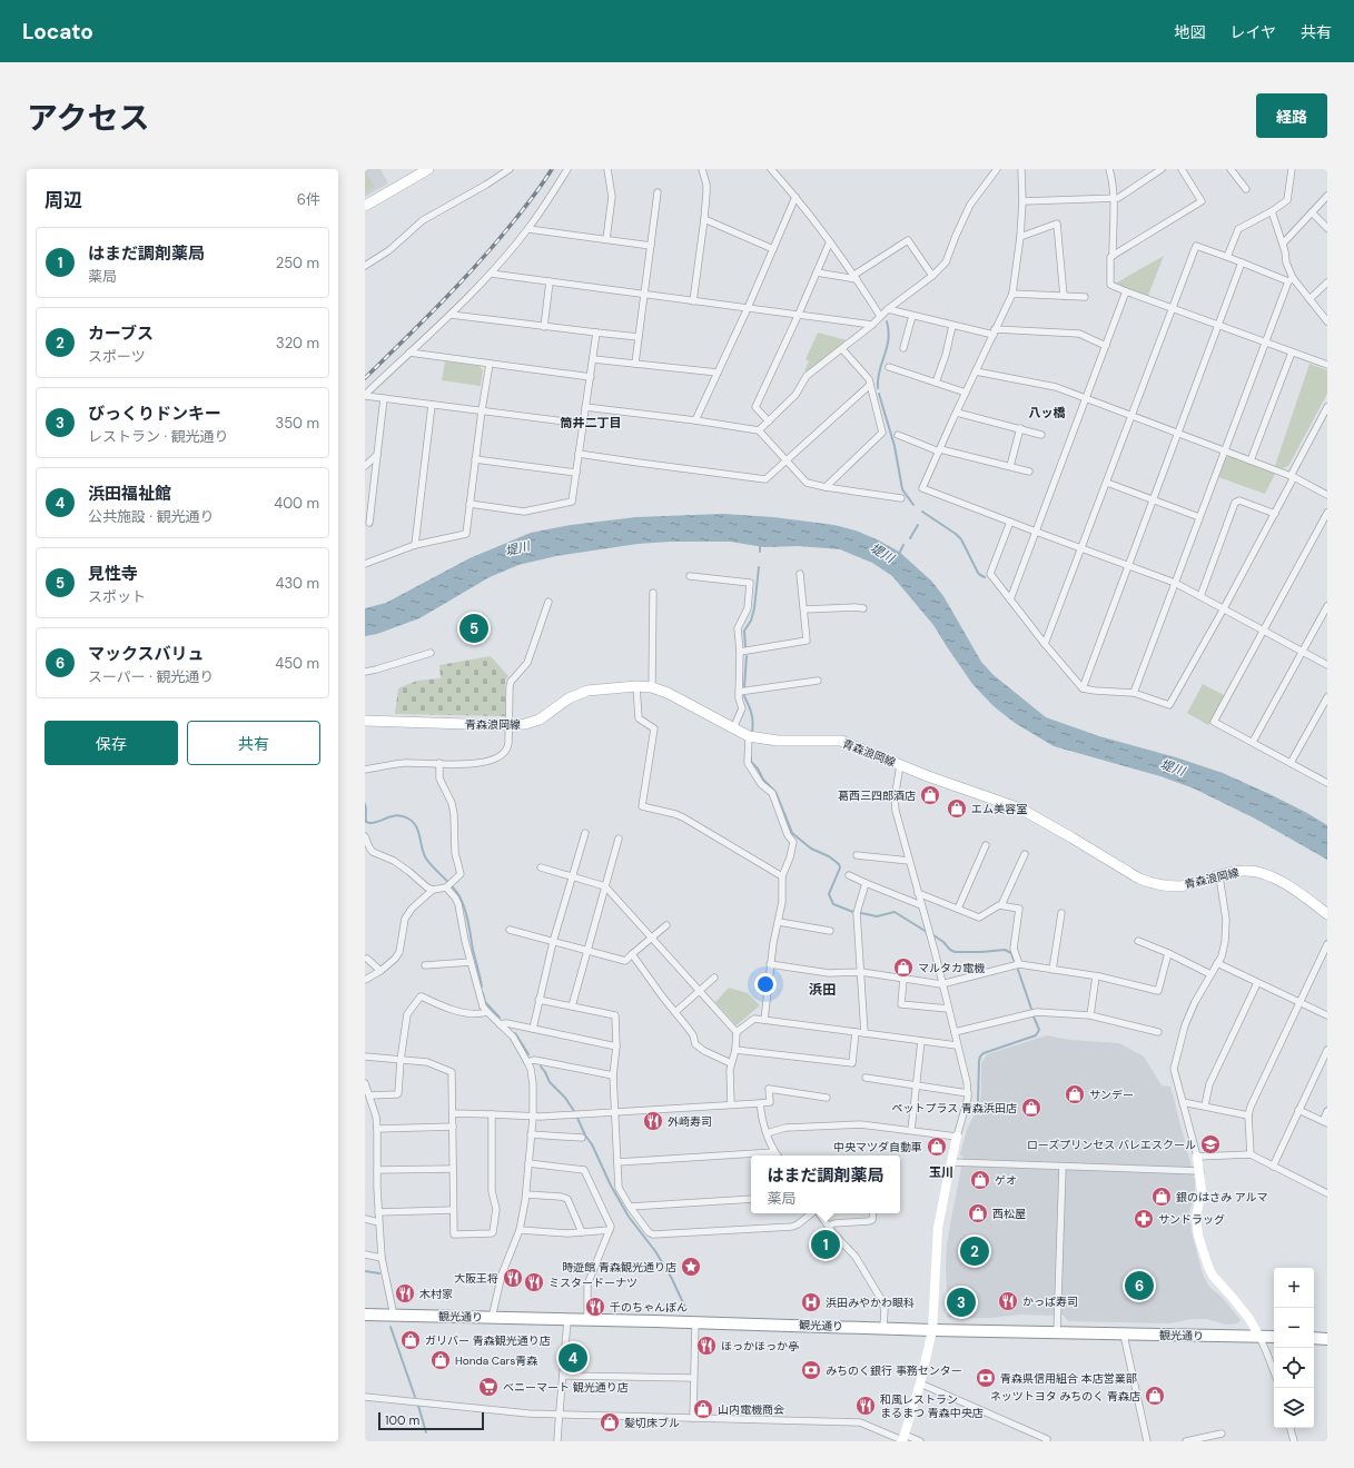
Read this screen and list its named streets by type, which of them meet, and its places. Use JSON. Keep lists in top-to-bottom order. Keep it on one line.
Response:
{"streets":{"highway":["観光通り"],"main road":["青森浪岡線"]},"districts":["八ッ橋","筒井二丁目","浜田","玉川"],"water":["堤川"],"places":{"shop":["葛西三四郎酒店","エム美容室","マルタカ電機","サンデー","ペットプラス 青森浜田店","中央マツダ自動車","ゲオ","銀のはさみ アルマ","西松屋","ガリバー 青森観光通り店","Honda Cars青森","ネッツトヨタ みちのく 青森店","山内電機商会","髪切床ブル"],"restaurant":["外崎寿司","大阪王将","ミスタードーナツ","木村家","かっぱ寿司","千のちゃんぽん","ほっかほっか亭","和風レストラン まるまつ 青森中央店"],"school or university":["ローズプリンセス バレエスクール"],"pharmacy":["サンドラッグ"],"place":["時遊館 青森観光通り店"],"hospital":["浜田みやかわ眼科"],"bank":["みちのく銀行 事務センター","青森県信用組合 本店営業部"],"supermarket":["ベニーマート 観光通り店"]},"scale_bar":"100 m","page":{"header":"Locato","nav":["地図","レイヤ","共有"],"title":"アクセス","buttons":["経路",["保存","共有"]],"heading":["周辺","6件"],"list":[{"mark":"1","name":"はまだ調剤薬局","note":"薬局","value":"250 m"},{"mark":"2","name":"カーブス","note":"スポーツ","value":"320 m"},{"mark":"3","name":"びっくりドンキー","note":"レストラン · 観光通り","value":"350 m"},{"mark":"4","name":"浜田福祉館","note":"公共施設 · 観光通り","value":"400 m"},{"mark":"5","name":"見性寺","note":"スポット","value":"430 m"},{"mark":"6","name":"マックスバリュ","note":"スーパー · 観光通り","value":"450 m"}],"pins":["5","1","2","6","3","4"],"popup":["はまだ調剤薬局","薬局"],"map_buttons":["+","−"],"scale":"100 m"}}
